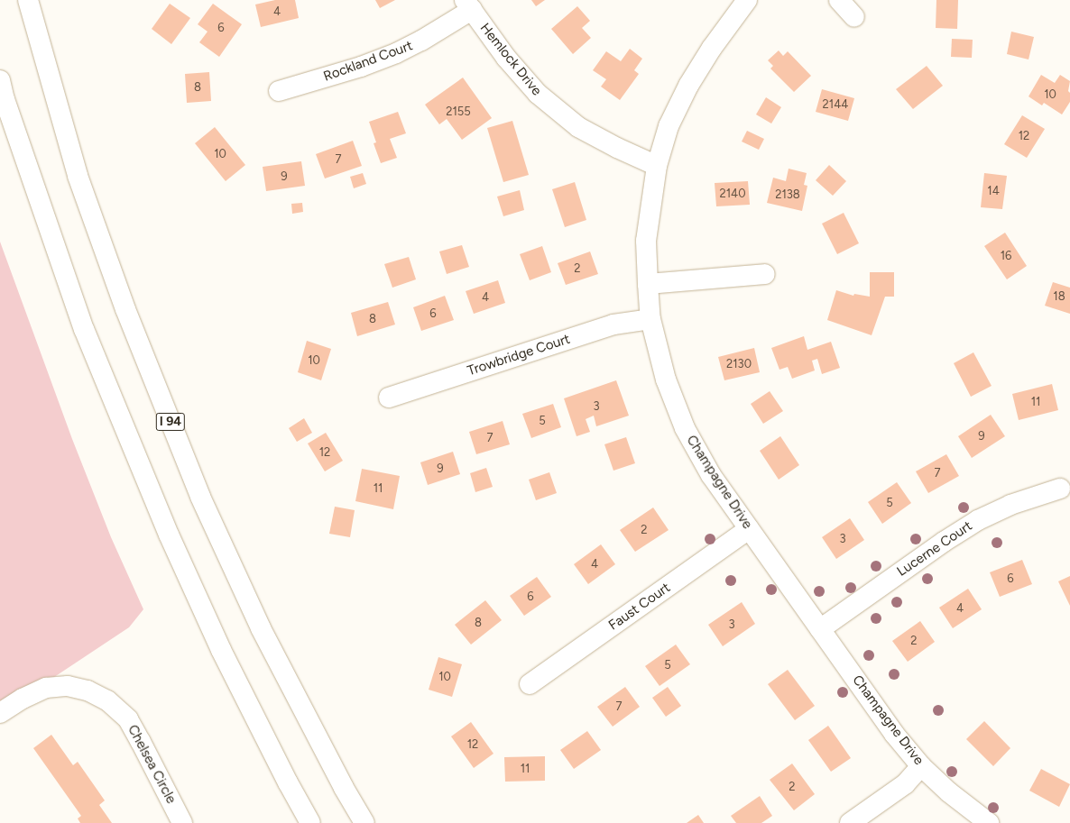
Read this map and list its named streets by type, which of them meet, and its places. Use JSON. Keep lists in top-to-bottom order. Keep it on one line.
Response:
{"streets":{"main road":["Hemlock Drive","Rockland Court","Trowbridge Court","I 94","Champagne Drive","Lucerne Court","Faust Court","Chelsea Circle"]},"crossings":[["Hemlock Drive","Rockland Court"],["Hemlock Drive","Champagne Drive"],["Trowbridge Court","Champagne Drive"],["Champagne Drive","Lucerne Court"],["Champagne Drive","Faust Court"]],"house_numbers":["4","6","8","10","2144","2155","12","10","7","9","14","2140","2138","16","2","18","4","6","8","10","2130","11","3","5","9","7","12","9","7","11","5","2","3","4","6","6","4","8","3","2","5","10","7","12","11","2"]}
